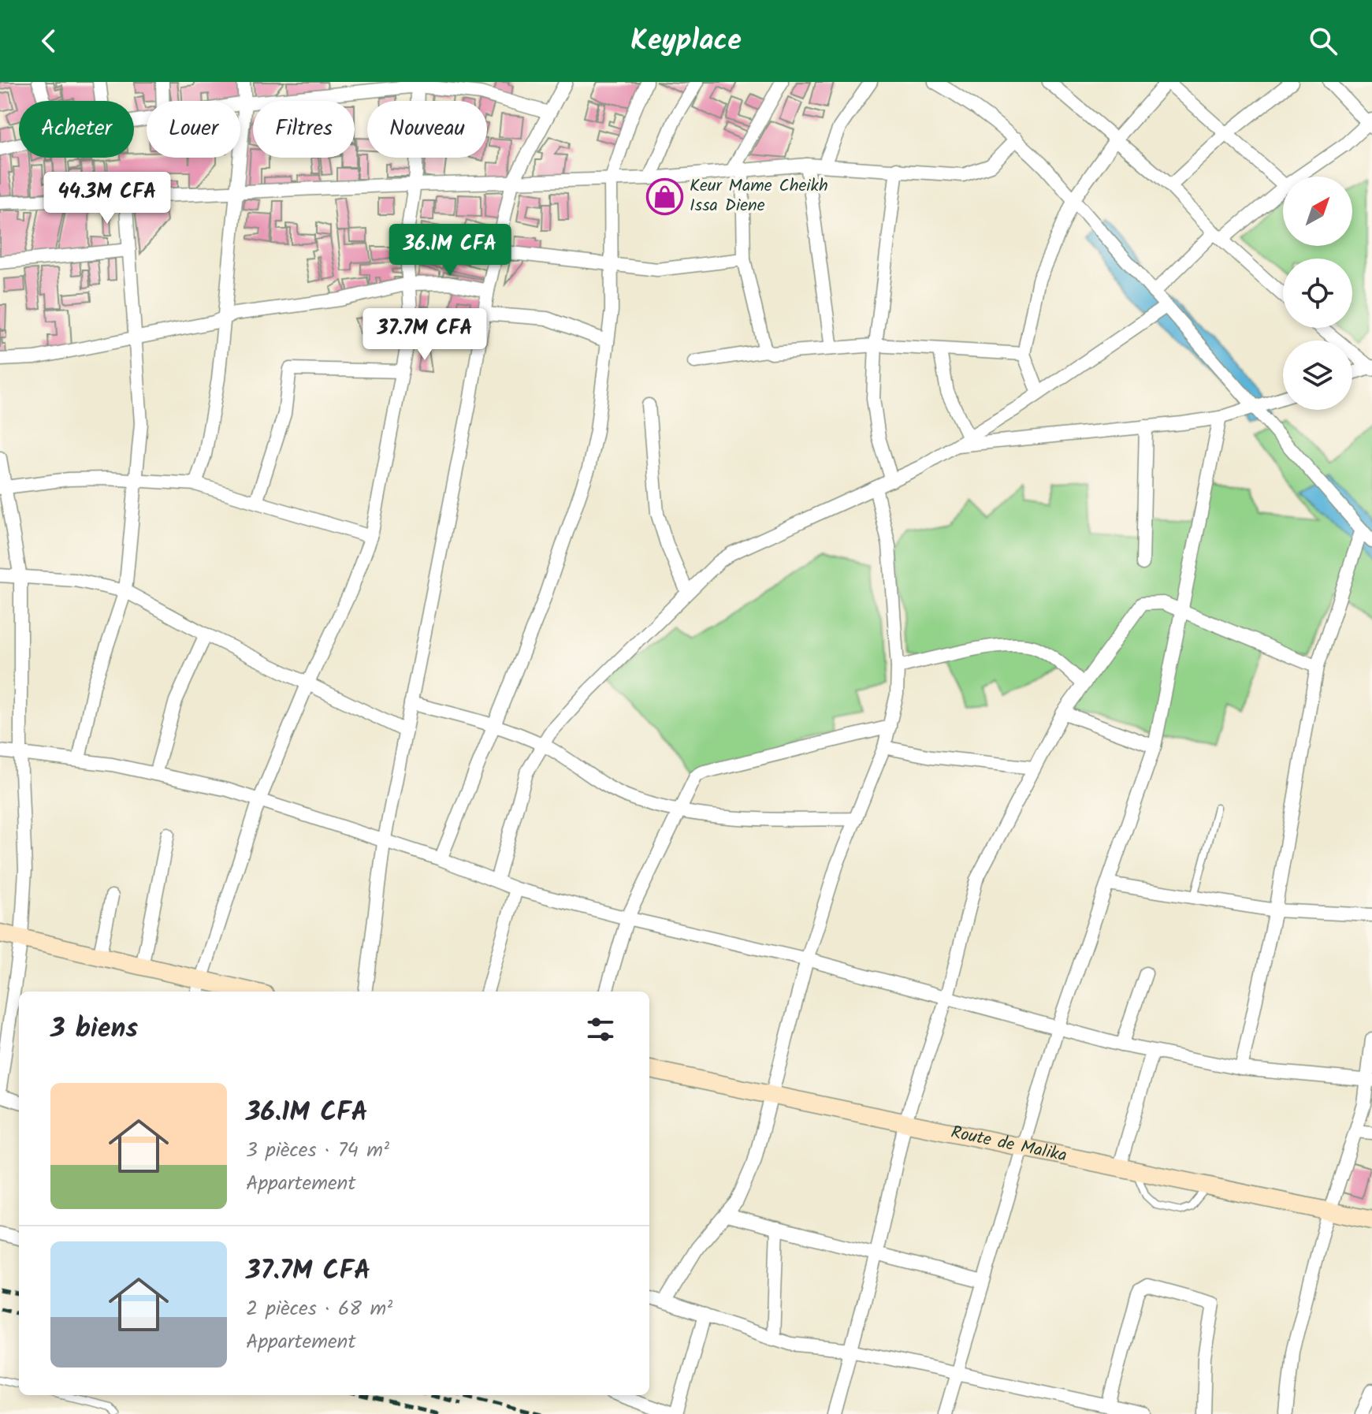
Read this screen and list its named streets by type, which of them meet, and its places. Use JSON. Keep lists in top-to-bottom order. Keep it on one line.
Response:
{"streets":{"main road":["Route de Malika"]},"places":{"shop":["Keur Mame Cheikh Issa Diene"]},"north":"top right","page":{"header":"Keyplace","chip":["Acheter","Louer","Filtres","Nouveau"],"price":["44.3M CFA","36.1M CFA","37.7M CFA"],"heading":"3 biens","list":[{"name":"36.1M CFA","note":"3 pièces · 74 m² · Appartement"},{"name":"37.7M CFA","note":"2 pièces · 68 m² · Appartement"}]}}
